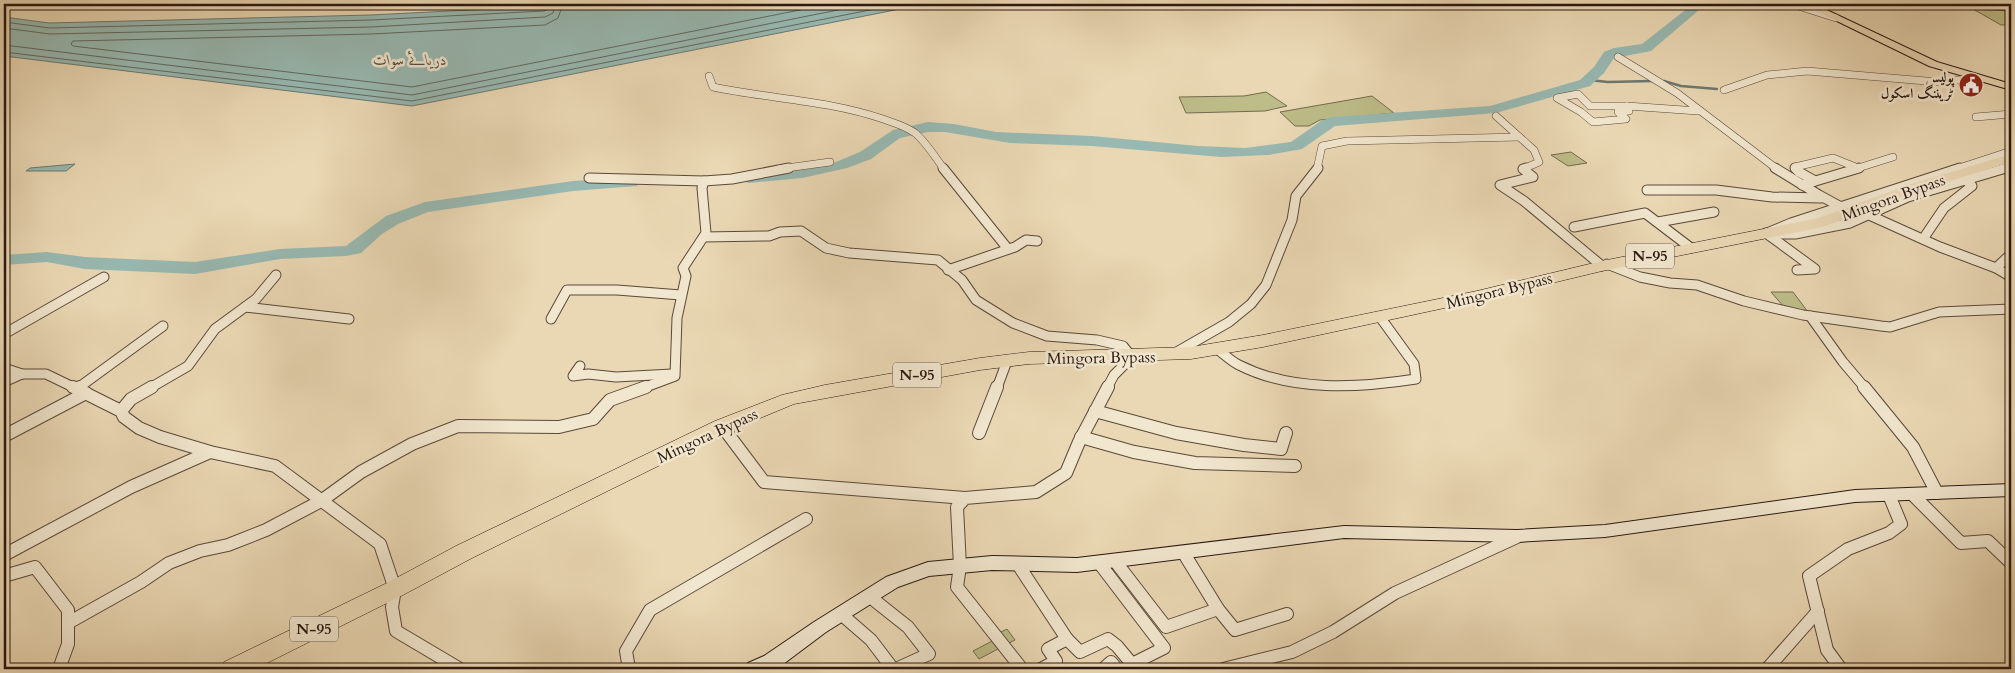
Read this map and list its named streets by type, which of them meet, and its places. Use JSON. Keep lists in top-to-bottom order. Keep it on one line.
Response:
{"streets":{"highway":["Mingora Bypass","N-95"]},"water":["دریائے سوات"],"places":{"public building":["پولیس ٹریننگ اسکول"]}}
